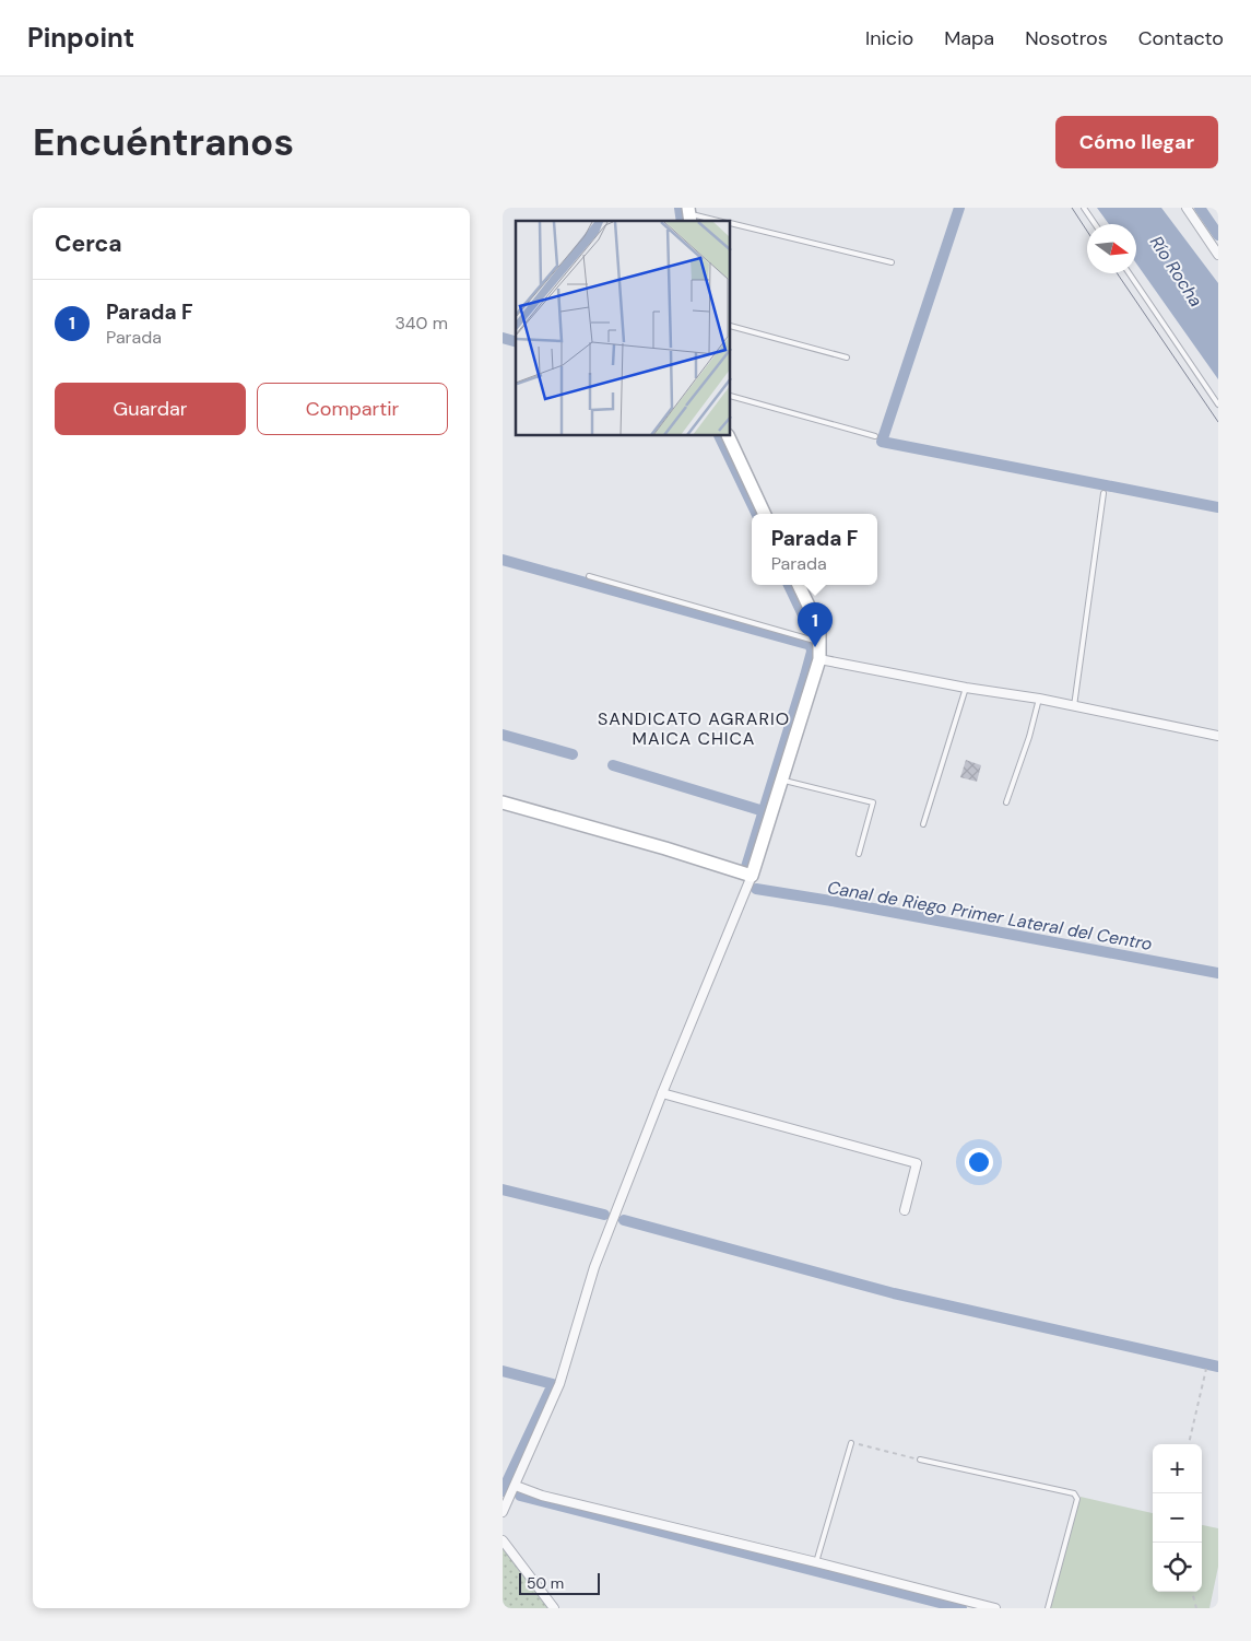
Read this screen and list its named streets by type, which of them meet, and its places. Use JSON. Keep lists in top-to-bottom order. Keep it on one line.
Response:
{"districts":["SANDICATO AGRARIO MAICA CHICA"],"water":["Río Rocha","Canal de Riego Primer Lateral del Centro"],"scale_bar":"50 m","north":"right","page":{"header":"Pinpoint","nav":["Inicio","Mapa","Nosotros","Contacto"],"buttons":["Cómo llegar",["Guardar","Compartir"]],"title":"Encuéntranos","heading":"Cerca","list":[{"mark":"1","name":"Parada F","note":"Parada","value":"340 m"}],"popup":["Parada F","Parada"],"pins":"1","map_buttons":["+","−"],"scale":"50 m"}}
